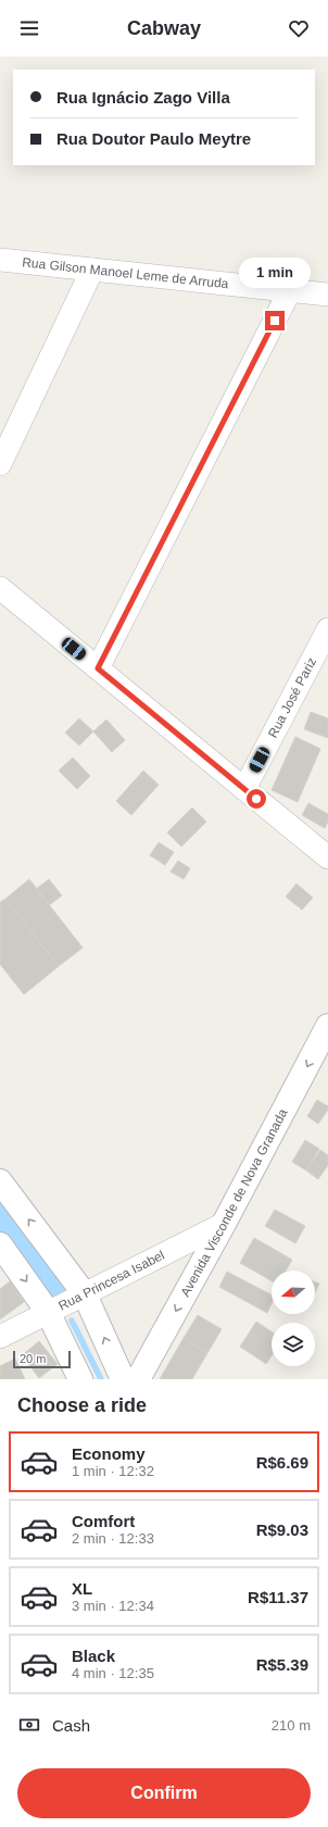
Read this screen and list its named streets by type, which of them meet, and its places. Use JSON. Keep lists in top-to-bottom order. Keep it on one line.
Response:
{"streets":{"main road":["Avenida Visconde de Nova Granada"],"street":["Rua Gilson Manoel Leme de Arruda","Rua José Pariz","Rua Princesa Isabel"]},"crossings":[["Avenida Visconde de Nova Granada","Rua Princesa Isabel"]],"one_way":["Avenida Visconde de Nova Granada"],"scale_bar":"20 m","north":"left","page":{"header":"Cabway","banner":["Rua Ignácio Zago Villa","Rua Doutor Paulo Meytre"],"bubble":"1 min","scale":"20 m","heading":"Choose a ride","list":[{"name":"Economy","note":"1 min · 12:32","value":"R$6.69"},{"name":"Comfort","note":"2 min · 12:33","value":"R$9.03"},{"name":"XL","note":"3 min · 12:34","value":"R$11.37"},{"name":"Black","note":"4 min · 12:35","value":"R$5.39"}],"pay":["Cash","210 m"],"buttons":"Confirm"}}
